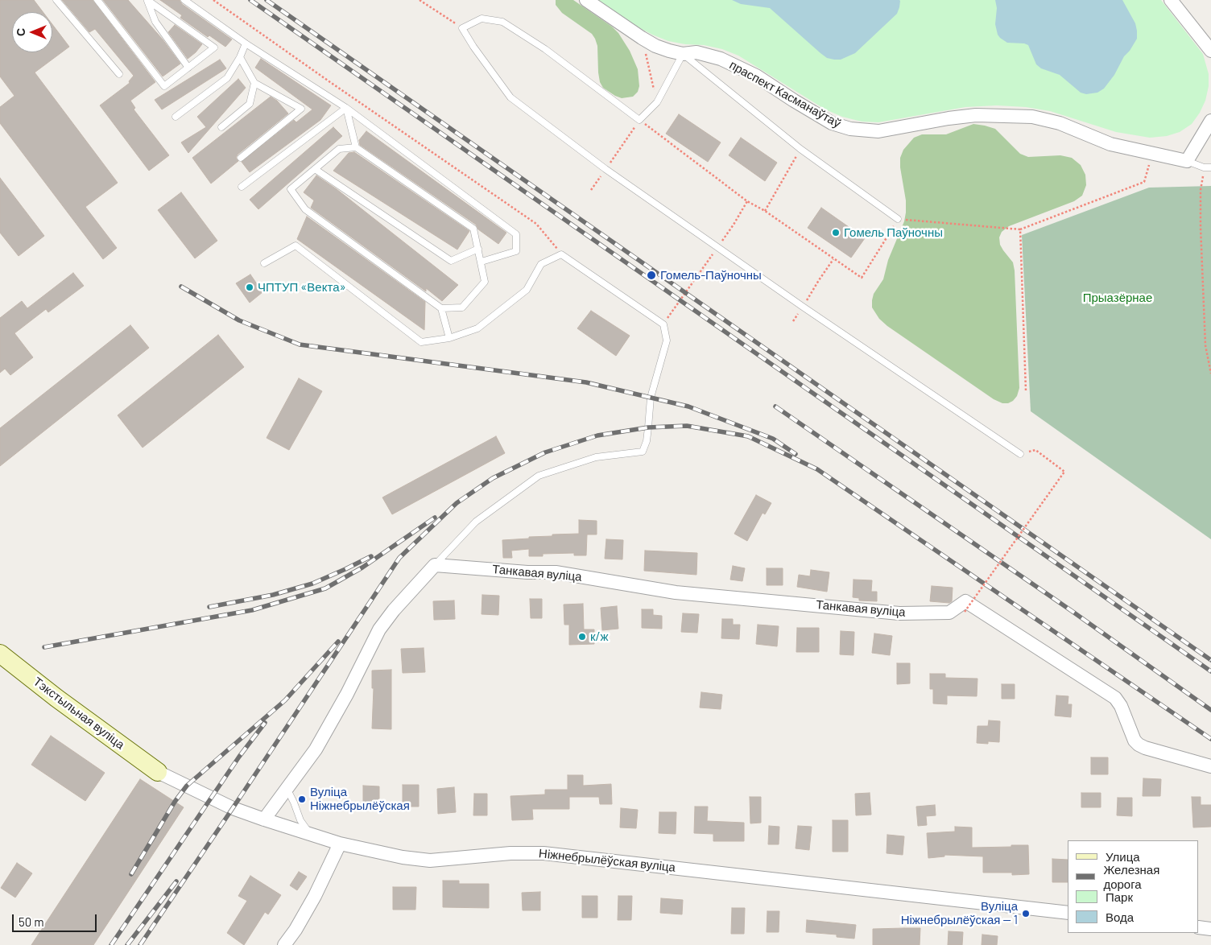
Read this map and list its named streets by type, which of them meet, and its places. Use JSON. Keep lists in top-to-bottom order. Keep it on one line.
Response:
{"streets":{"street":["праспект Касманаўтаў","Танкавая вуліца","Тэкстыльная вуліца","Ніжнебрылёўская вуліца"]},"crossings":[["Тэкстыльная вуліца","Ніжнебрылёўская вуліца"]],"parks":["Прыазёрнае"],"places":["Гомель Паўночны","Гомель-Паўночны","ЧПТУП «Векта»","к/ж","Вуліца Ніжнебрылёўская","Вуліца Ніжнебрылёўская — 1"],"legend":["Улица","Железная дорога","Парк","Вода"],"scale_bar":"50 m","north":"left"}
